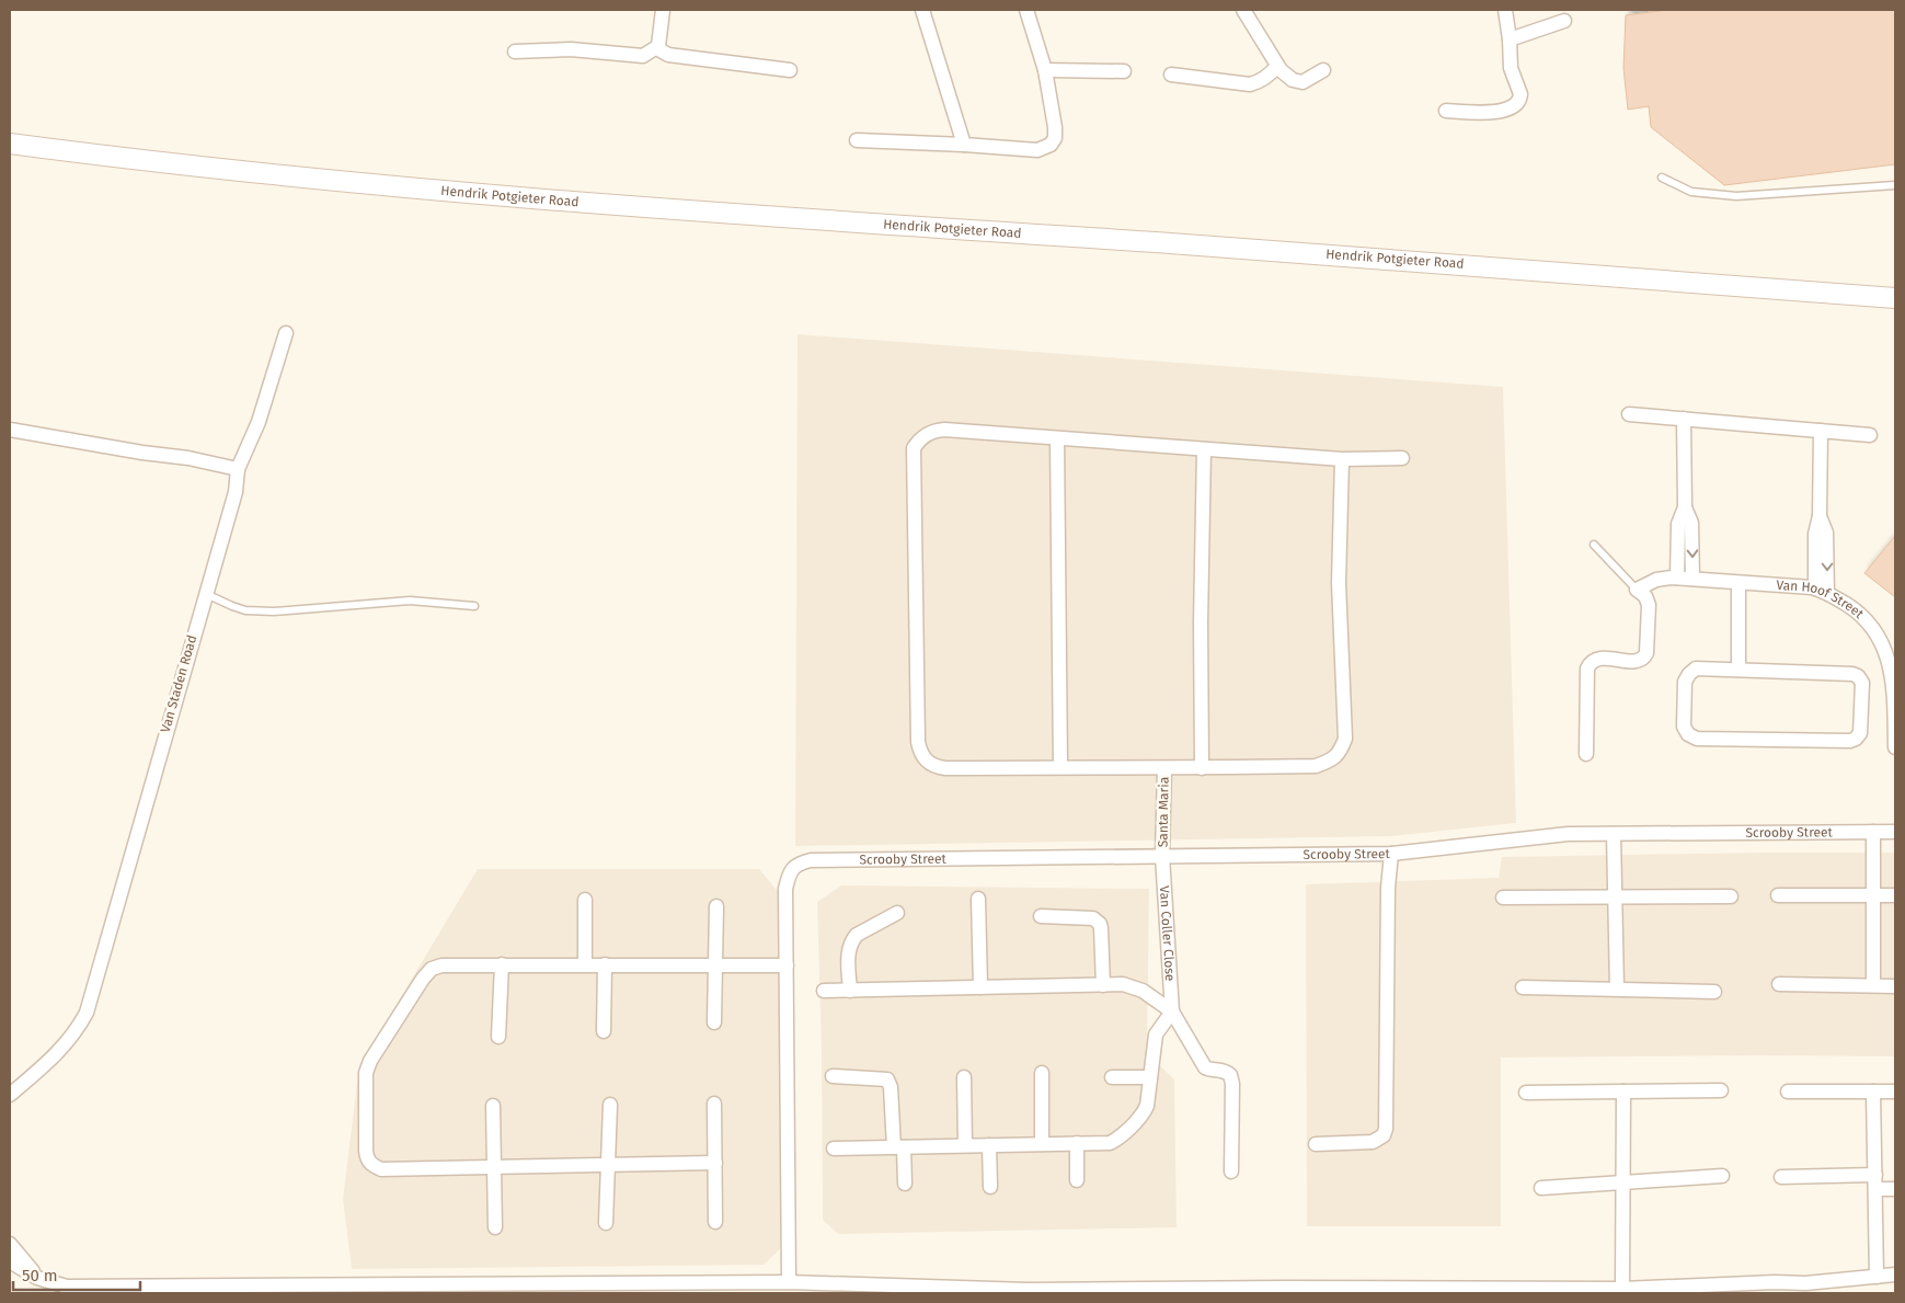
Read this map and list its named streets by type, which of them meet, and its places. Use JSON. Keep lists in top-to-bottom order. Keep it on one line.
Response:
{"streets":{"main road":["Hendrik Potgieter Road"],"street":["Van Hoof Street","Van Staden Road","Santa Maria","Scrooby Street","Van Coller Close"]},"crossings":[["Santa Maria","Scrooby Street"],["Santa Maria","Van Coller Close"],["Scrooby Street","Van Coller Close"]],"scale_bar":"50 m"}
